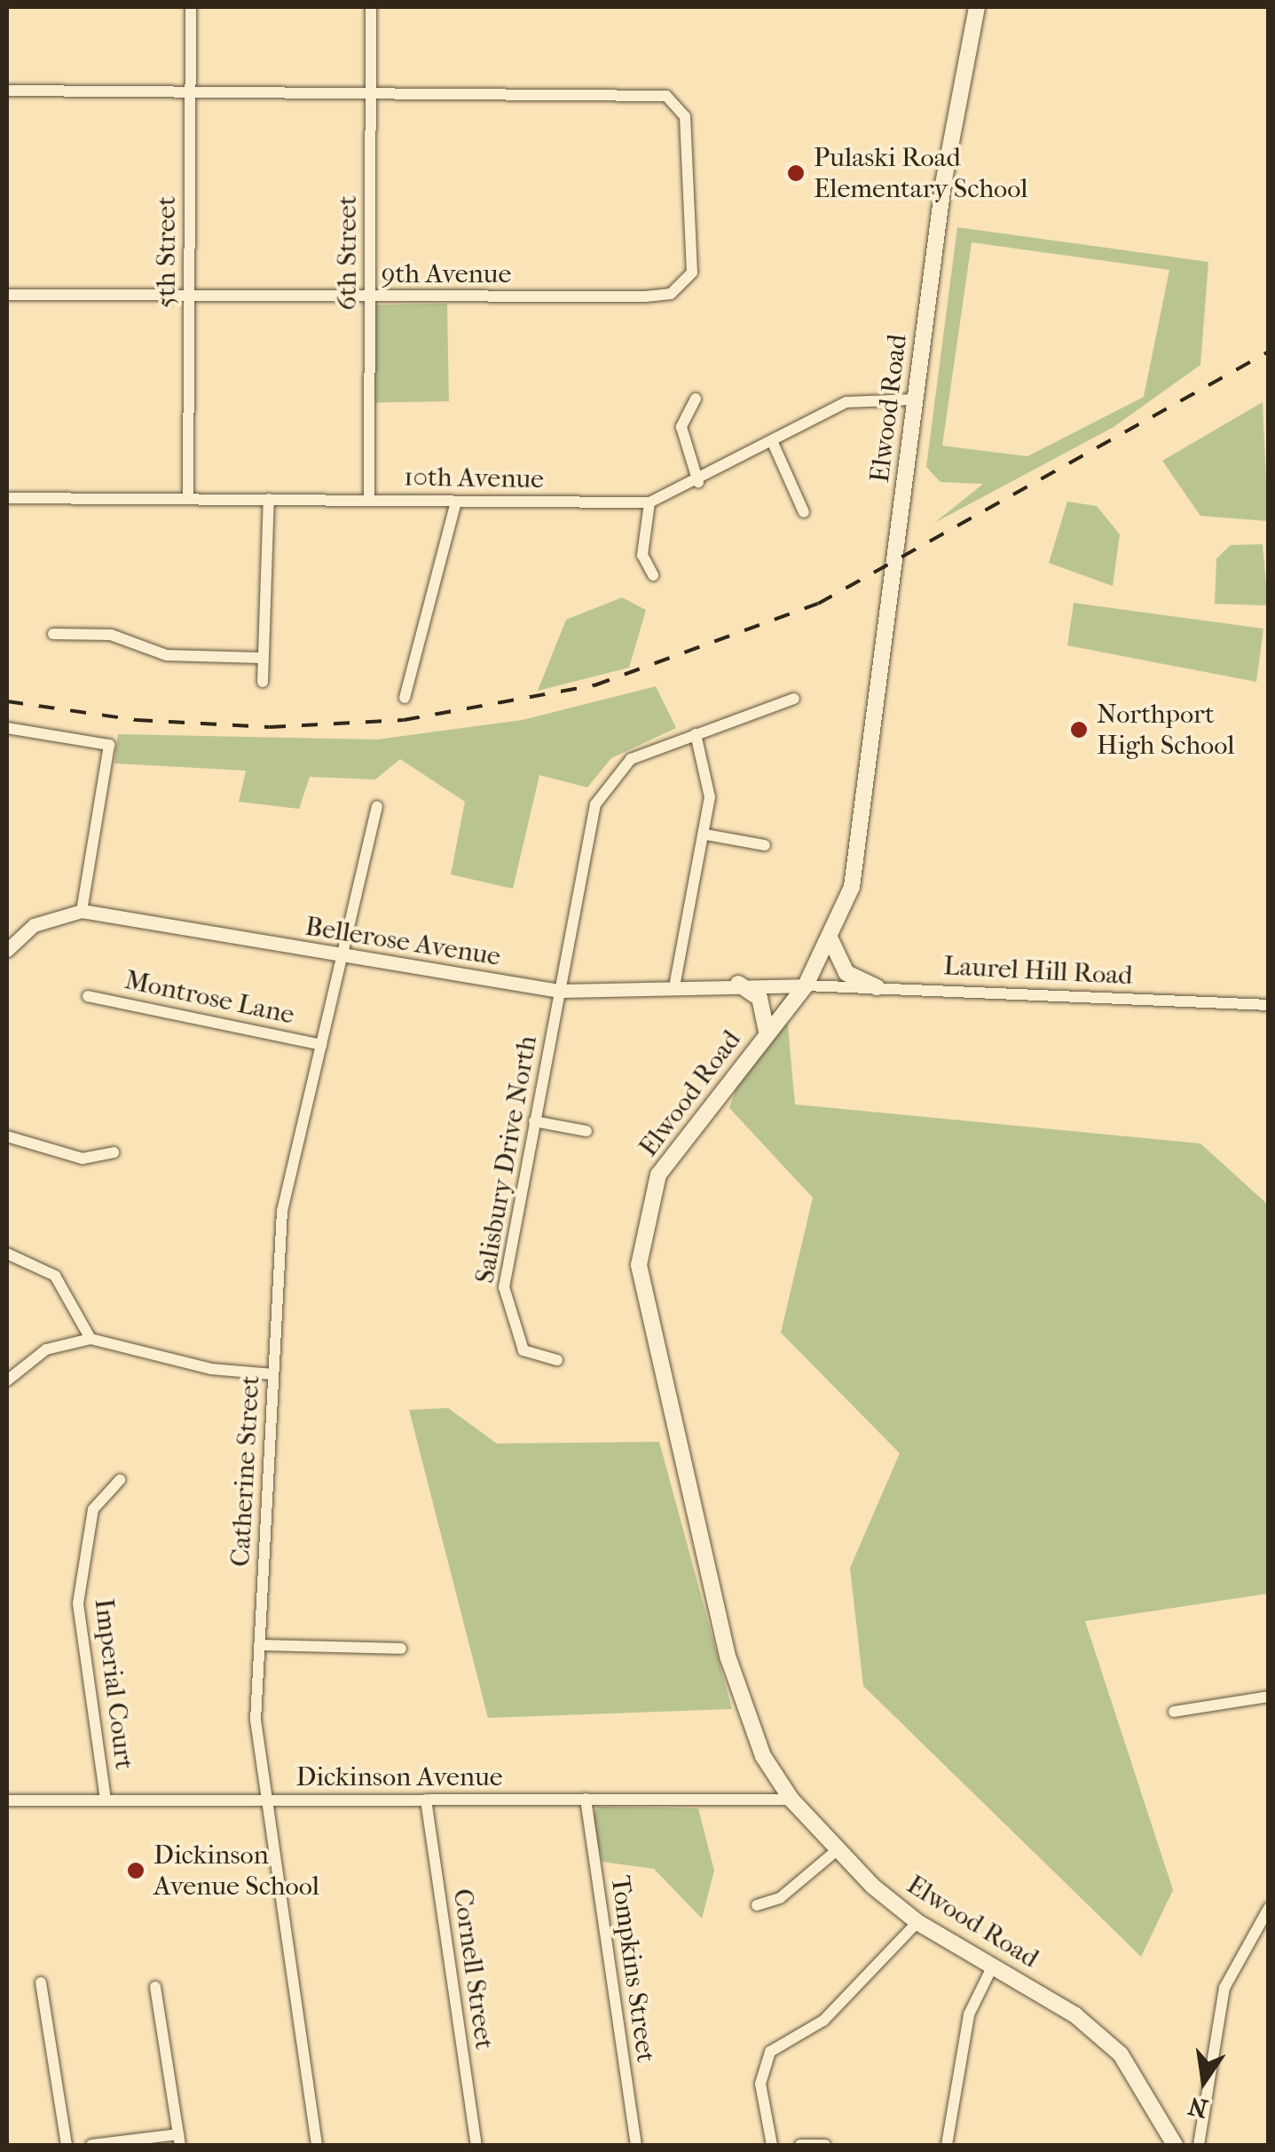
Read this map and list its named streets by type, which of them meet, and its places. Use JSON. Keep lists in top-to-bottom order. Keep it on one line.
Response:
{"streets":{"main road":["Elwood Road"],"street":["5th Street","6th Street","9th Avenue","10th Avenue","Bellerose Avenue","Laurel Hill Road","Montrose Lane","Salisbury Drive North","Catherine Street","Imperial Court","Dickinson Avenue","Cornell Street","Tompkins Street"]},"crossings":[["5th Street","9th Avenue"],["5th Street","10th Avenue"],["6th Street","9th Avenue"],["6th Street","10th Avenue"],["Elwood Road","10th Avenue"],["Elwood Road","Bellerose Avenue"],["Elwood Road","Laurel Hill Road"],["Elwood Road","Dickinson Avenue"],["Bellerose Avenue","Laurel Hill Road"],["Bellerose Avenue","Salisbury Drive North"],["Bellerose Avenue","Catherine Street"],["Montrose Lane","Catherine Street"],["Catherine Street","Dickinson Avenue"],["Imperial Court","Dickinson Avenue"],["Dickinson Avenue","Cornell Street"],["Dickinson Avenue","Tompkins Street"]],"places":["Pulaski Road Elementary School","Northport High School","Dickinson Avenue School"],"north":"bottom"}
